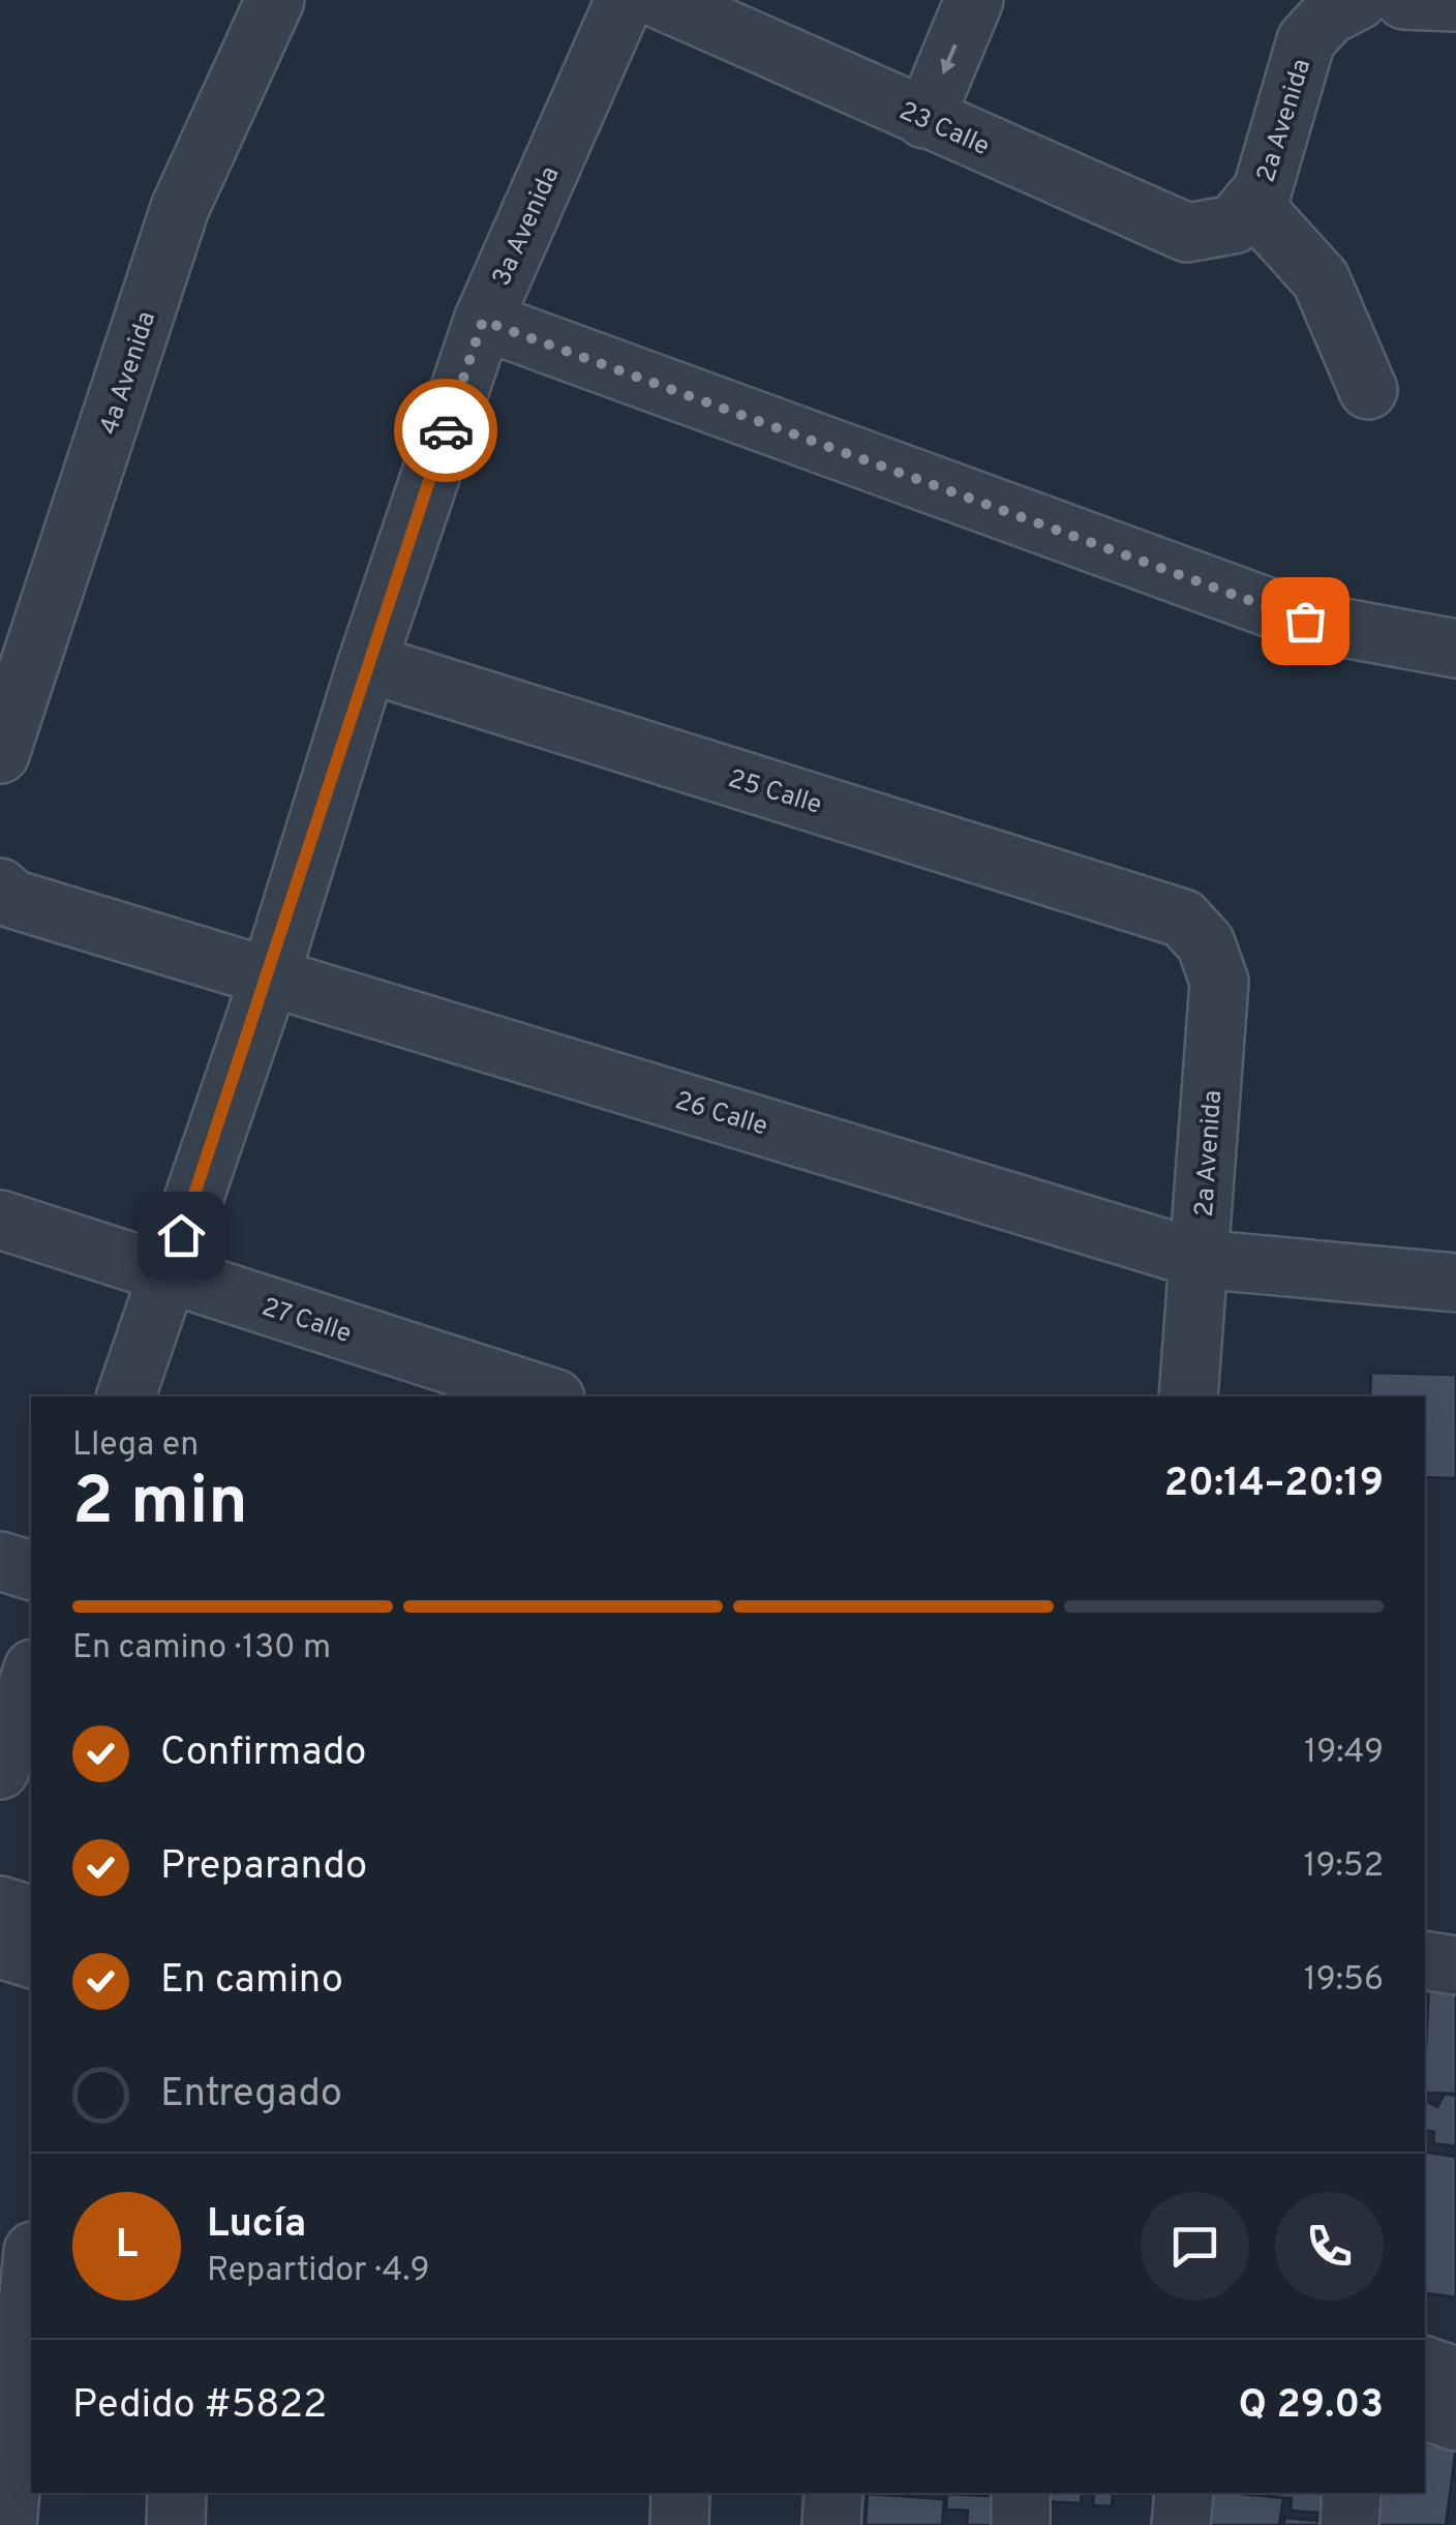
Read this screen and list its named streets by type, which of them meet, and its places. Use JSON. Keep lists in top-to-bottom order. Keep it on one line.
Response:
{"streets":{"street":["2a Avenida","23 Calle","3a Avenida","4a Avenida","25 Calle","26 Calle","27 Calle"]},"crossings":[["2a Avenida","23 Calle"],["2a Avenida","25 Calle"],["2a Avenida","26 Calle"],["3a Avenida","25 Calle"],["3a Avenida","26 Calle"],["3a Avenida","27 Calle"]],"page":{"heading":["2 min","Llega en","20:14–20:19"],"panel":["Lucía","Repartidor · 4.9","Pedido #5822","Q 29.03"],"bar":"En camino · 130 m","list":[["Confirmado","19:49"],["Preparando","19:52"],["En camino","19:56"],"Entregado"],"round":"L"}}
